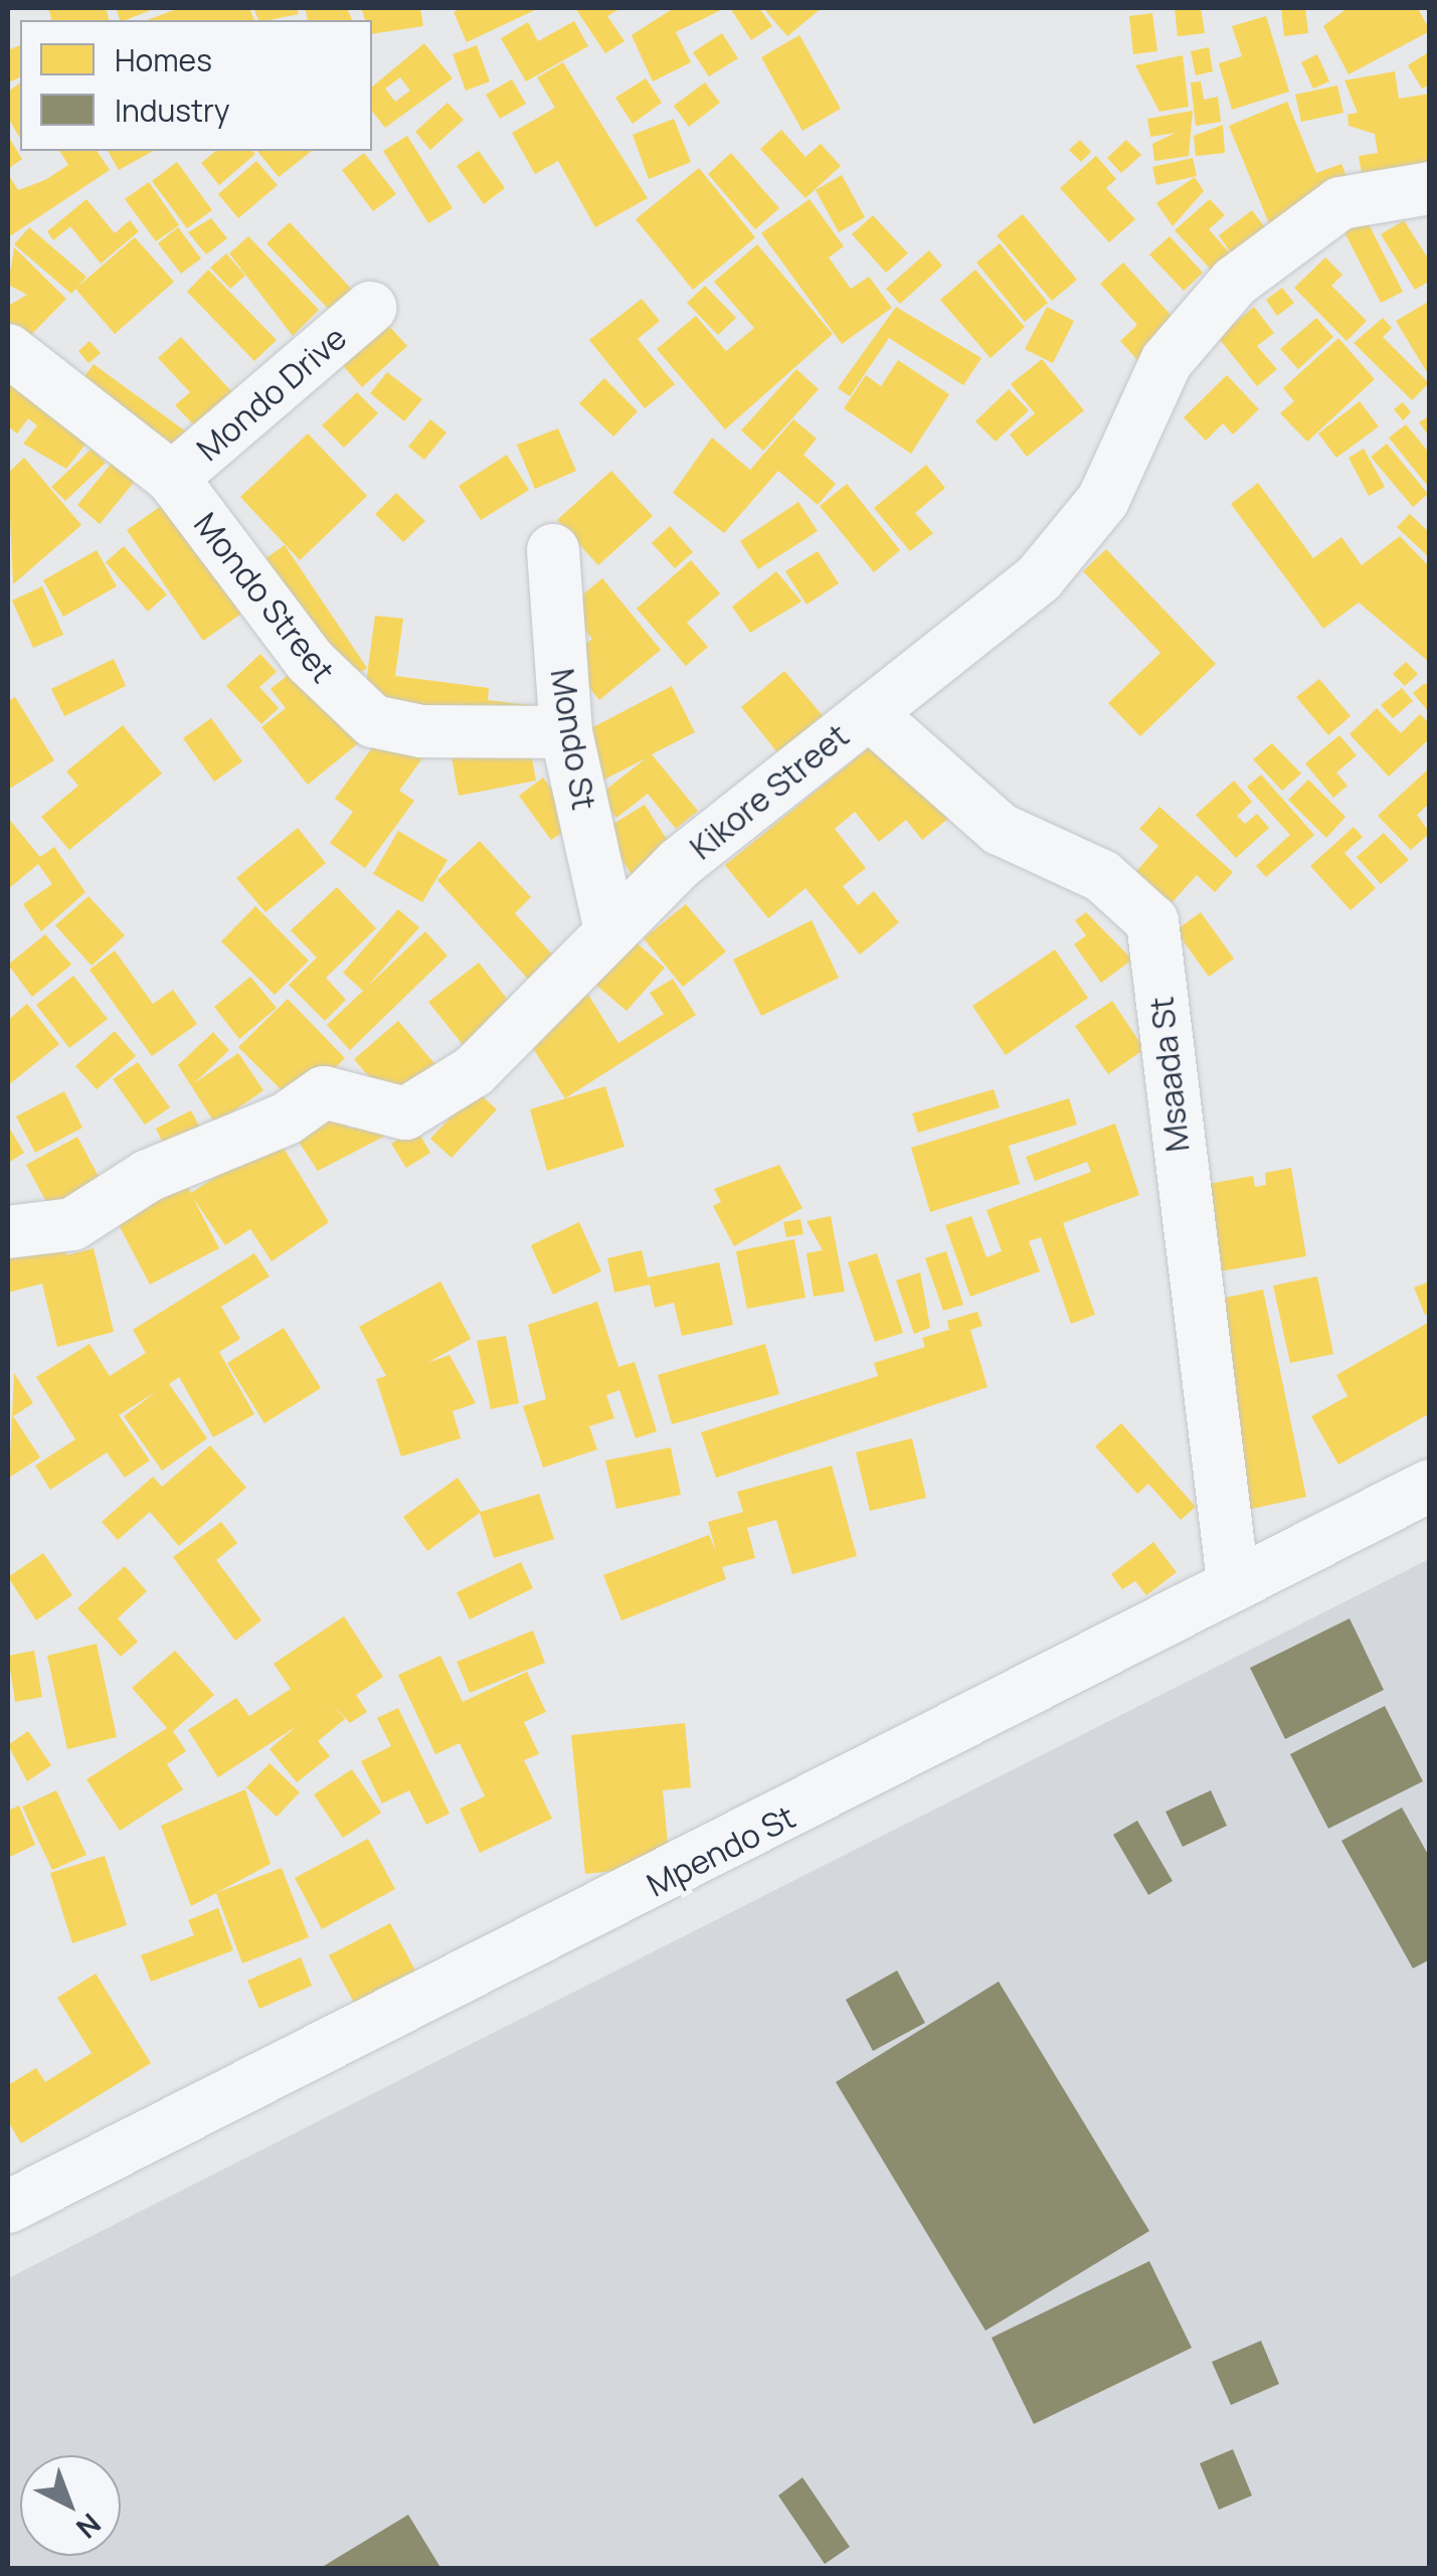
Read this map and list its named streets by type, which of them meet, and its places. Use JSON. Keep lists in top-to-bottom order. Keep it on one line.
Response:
{"streets":{"street":["Mondo Drive","Mondo Street","Mondo St","Kikore Street","Msaada St","Mpendo St"]},"crossings":[["Mondo Drive","Mondo Street"],["Mondo Street","Mondo St"],["Mondo St","Kikore Street"],["Kikore Street","Msaada St"],["Msaada St","Mpendo St"]],"legend":["Homes","Industry"],"north":"bottom right"}
